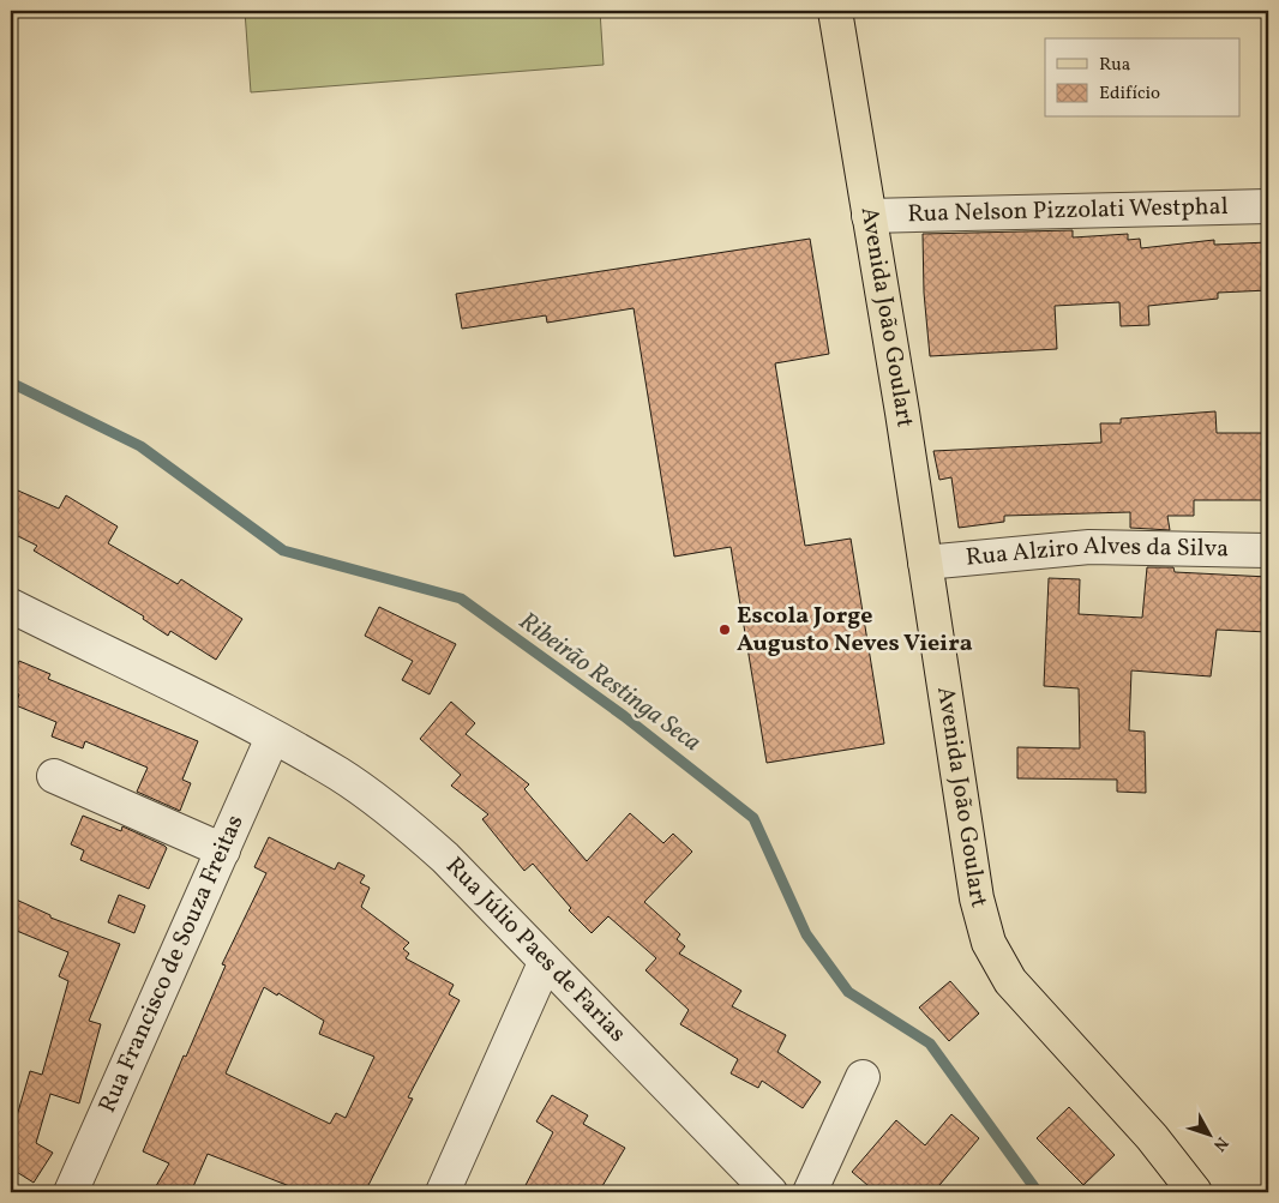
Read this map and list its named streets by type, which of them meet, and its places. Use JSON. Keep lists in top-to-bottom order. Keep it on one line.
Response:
{"streets":{"main road":["Avenida João Goulart"],"street":["Rua Nelson Pizzolati Westphal","Rua Alziro Alves da Silva","Rua Júlio Paes de Farias","Rua Francisco de Souza Freitas"]},"crossings":[["Rua Nelson Pizzolati Westphal","Avenida João Goulart"],["Avenida João Goulart","Rua Alziro Alves da Silva"],["Rua Júlio Paes de Farias","Rua Francisco de Souza Freitas"]],"water":["Ribeirão Restinga Seca"],"places":["Escola Jorge Augusto Neves Vieira"],"legend":["Rua","Edifício"],"north":"bottom right"}
